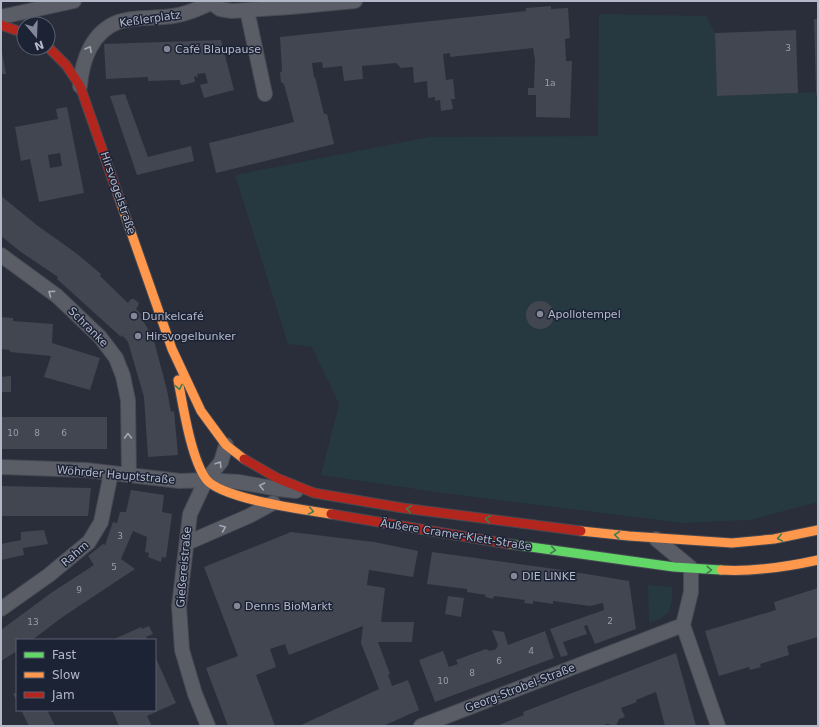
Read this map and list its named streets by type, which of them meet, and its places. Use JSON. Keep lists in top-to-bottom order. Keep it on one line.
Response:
{"streets":{"main road":["Hirsvogelstraße","Äußere Cramer-Klett-Straße"],"street":["Keßlerplatz","Schranke","Wöhrder Hauptstraße","Rahm","Gießereistraße","Georg-Strobel-Straße"]},"crossings":[["Keßlerplatz","Hirsvogelstraße"],["Hirsvogelstraße","Wöhrder Hauptstraße"],["Hirsvogelstraße","Äußere Cramer-Klett-Straße"],["Hirsvogelstraße","Gießereistraße"],["Schranke","Wöhrder Hauptstraße"],["Wöhrder Hauptstraße","Äußere Cramer-Klett-Straße"],["Wöhrder Hauptstraße","Rahm"],["Wöhrder Hauptstraße","Gießereistraße"],["Äußere Cramer-Klett-Straße","Gießereistraße"]],"one_way":["Schranke"],"places":["Café Blaupause","Apollotempel","Dunkelcafé","Hirsvogelbunker","DIE LINKE","Denns BioMarkt"],"house_numbers":["3","1a","10","8","6","3","5","9","2","13","4","6","8","10"],"legend":["Fast","Slow","Jam"],"north":"bottom"}
